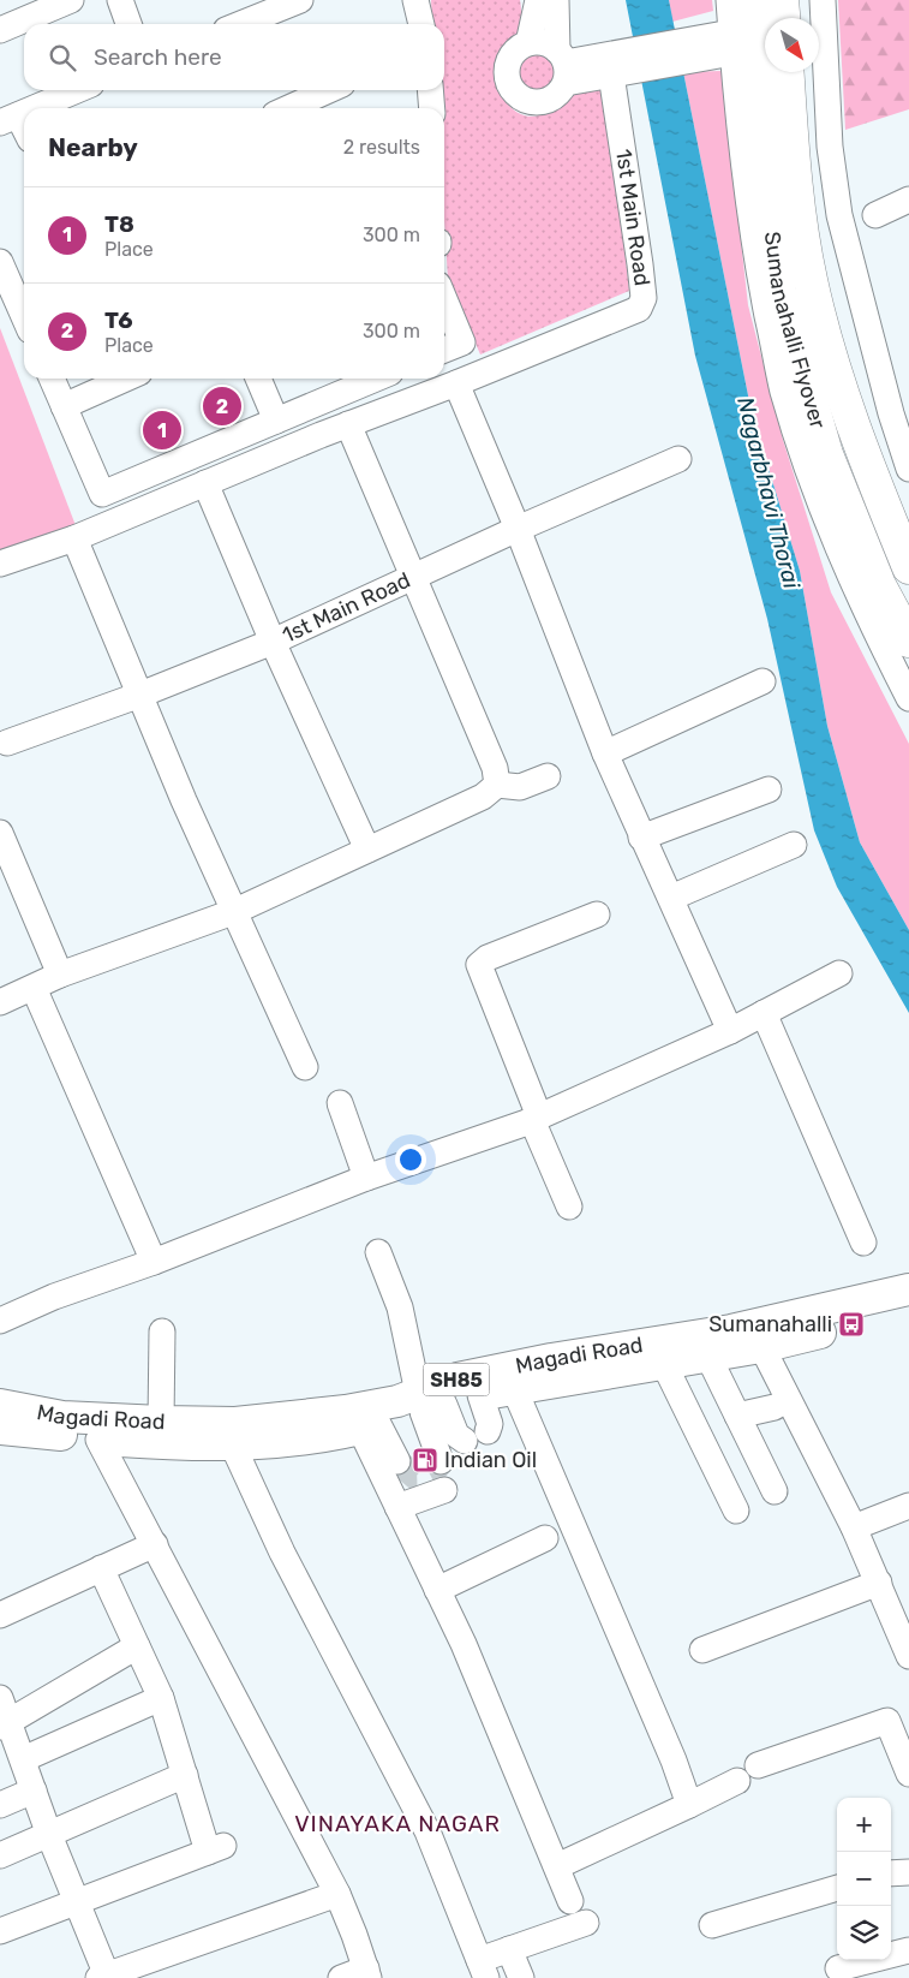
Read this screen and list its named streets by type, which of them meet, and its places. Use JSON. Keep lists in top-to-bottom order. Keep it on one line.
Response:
{"streets":{"highway":["Sumanahalli Flyover"],"main road":["Magadi Road","SH85"],"street":["1st Main Road"]},"districts":["VINAYAKA NAGAR"],"water":["Nagarbhavi Thorai"],"places":{"bus stop":["Sumanahalli"],"fuel station":["Indian Oil"]},"north":"bottom right","page":{"search":"Search here","heading":["Nearby","2 results"],"list":[{"mark":"1","name":"T8","note":"Place","value":"300 m"},{"mark":"2","name":"T6","note":"Place","value":"300 m"}],"pins":["2","1"],"map_buttons":["+","−"]}}
